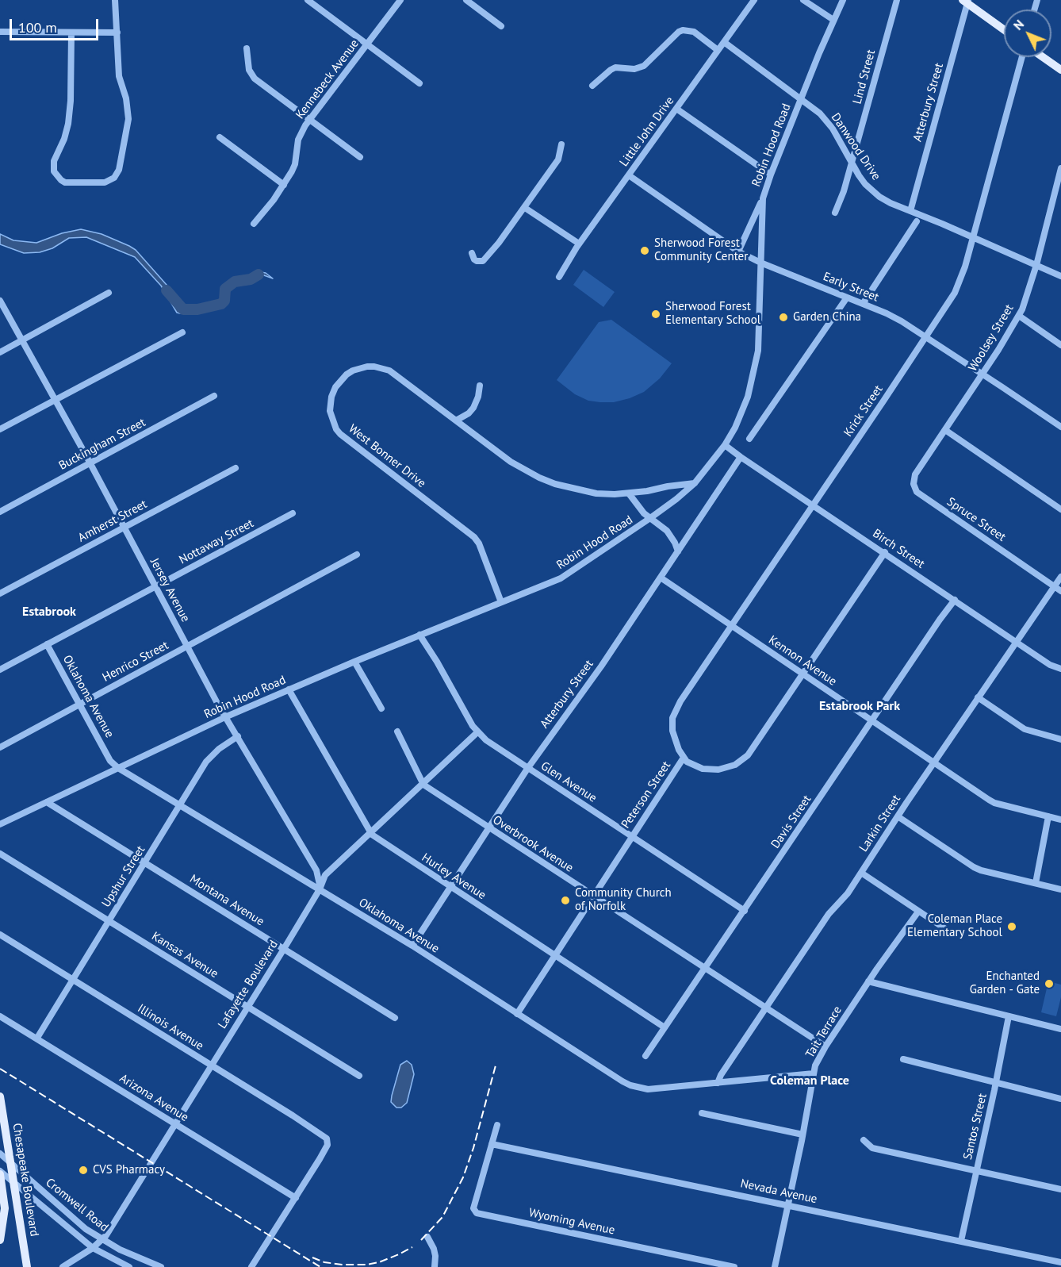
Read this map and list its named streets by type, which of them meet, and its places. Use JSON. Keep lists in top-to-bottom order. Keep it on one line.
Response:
{"streets":{"main road":["Chesapeake Boulevard"],"street":["Lind Street","Kennebeck Avenue","Atterbury Street","Little John Drive","Robin Hood Road","Danwood Drive","Early Street","Woolsey Street","Krick Street","Buckingham Street","West Bonner Drive","Spruce Street","Amherst Street","Nottaway Street","Birch Street","Jersey Avenue","Kennon Avenue","Henrico Street","Oklahoma Avenue","Glen Avenue","Peterson Street","Davis Street","Larkin Street","Overbrook Avenue","Upshur Street","Hurley Avenue","Montana Avenue","Kansas Avenue","Lafayette Boulevard","Illinois Avenue","Tait Terrace","Arizona Avenue","Santos Street","Nevada Avenue","Cromwell Road","Wyoming Avenue"]},"crossings":[["Lind Street","Danwood Drive"],["Atterbury Street","Danwood Drive"],["Atterbury Street","Birch Street"],["Atterbury Street","Kennon Avenue"],["Atterbury Street","Oklahoma Avenue"],["Atterbury Street","Glen Avenue"],["Atterbury Street","Overbrook Avenue"],["Atterbury Street","Hurley Avenue"],["Little John Drive","Danwood Drive"],["Little John Drive","Early Street"],["Robin Hood Road","Danwood Drive"],["Robin Hood Road","Early Street"],["Robin Hood Road","West Bonner Drive"],["Robin Hood Road","Birch Street"],["Robin Hood Road","Jersey Avenue"],["Robin Hood Road","Oklahoma Avenue"],["Robin Hood Road","Glen Avenue"],["Robin Hood Road","Hurley Avenue"],["Robin Hood Road","Montana Avenue"],["Danwood Drive","Woolsey Street"],["Danwood Drive","Krick Street"],["Early Street","Woolsey Street"],["Early Street","Krick Street"],["Woolsey Street","Spruce Street"],["Krick Street","Birch Street"],["Krick Street","Kennon Avenue"],["Krick Street","Peterson Street"],["Buckingham Street","Jersey Avenue"],["Spruce Street","Larkin Street"],["Amherst Street","Jersey Avenue"],["Nottaway Street","Jersey Avenue"],["Nottaway Street","Oklahoma Avenue"],["Birch Street","Peterson Street"],["Birch Street","Davis Street"],["Birch Street","Larkin Street"],["Jersey Avenue","Henrico Street"],["Jersey Avenue","Oklahoma Avenue"],["Jersey Avenue","Upshur Street"],["Jersey Avenue","Lafayette Boulevard"],["Kennon Avenue","Peterson Street"],["Kennon Avenue","Davis Street"],["Kennon Avenue","Larkin Street"],["Henrico Street","Oklahoma Avenue"],["Oklahoma Avenue","Peterson Street"],["Oklahoma Avenue","Larkin Street"],["Oklahoma Avenue","Upshur Street"],["Oklahoma Avenue","Lafayette Boulevard"],["Oklahoma Avenue","Tait Terrace"],["Glen Avenue","Peterson Street"],["Glen Avenue","Davis Street"],["Glen Avenue","Lafayette Boulevard"],["Peterson Street","Overbrook Avenue"],["Peterson Street","Hurley Avenue"],["Davis Street","Overbrook Avenue"],["Davis Street","Hurley Avenue"],["Larkin Street","Overbrook Avenue"],["Overbrook Avenue","Lafayette Boulevard"],["Overbrook Avenue","Tait Terrace"],["Upshur Street","Montana Avenue"],["Upshur Street","Kansas Avenue"],["Upshur Street","Illinois Avenue"],["Upshur Street","Arizona Avenue"],["Hurley Avenue","Lafayette Boulevard"],["Montana Avenue","Lafayette Boulevard"],["Kansas Avenue","Lafayette Boulevard"],["Lafayette Boulevard","Illinois Avenue"],["Lafayette Boulevard","Arizona Avenue"],["Lafayette Boulevard","Cromwell Road"],["Illinois Avenue","Arizona Avenue"],["Tait Terrace","Nevada Avenue"],["Santos Street","Nevada Avenue"],["Chesapeake Boulevard","Cromwell Road"],["Nevada Avenue","Wyoming Avenue"]],"districts":["Estabrook","Estabrook Park","Coleman Place"],"places":["Sherwood Forest Community Center","Sherwood Forest Elementary School","Garden China","Community Church of Norfolk","Coleman Place Elementary School","Enchanted Garden - Gate","CVS Pharmacy"],"scale_bar":"100 m","north":"top left"}
